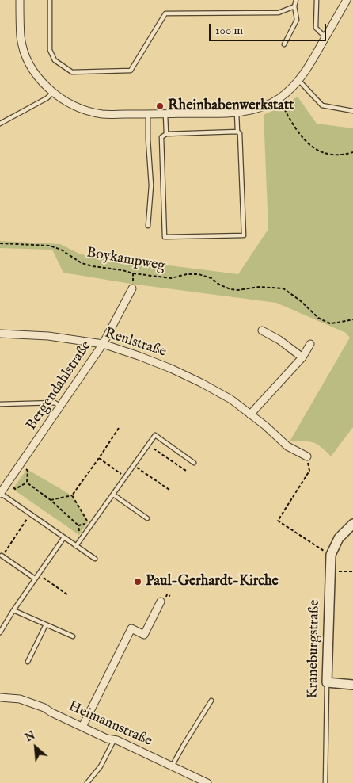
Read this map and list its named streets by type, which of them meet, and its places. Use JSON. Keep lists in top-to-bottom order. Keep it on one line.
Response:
{"streets":{"street":["Reulstraße","Bergendahlstraße","Kraneburgstraße","Heimannstraße"],"path":["Boykampweg"]},"crossings":[["Reulstraße","Bergendahlstraße"]],"places":["Rheinbabenwerkstatt","Paul-Gerhardt-Kirche"],"scale_bar":"100 m","north":"top left"}
